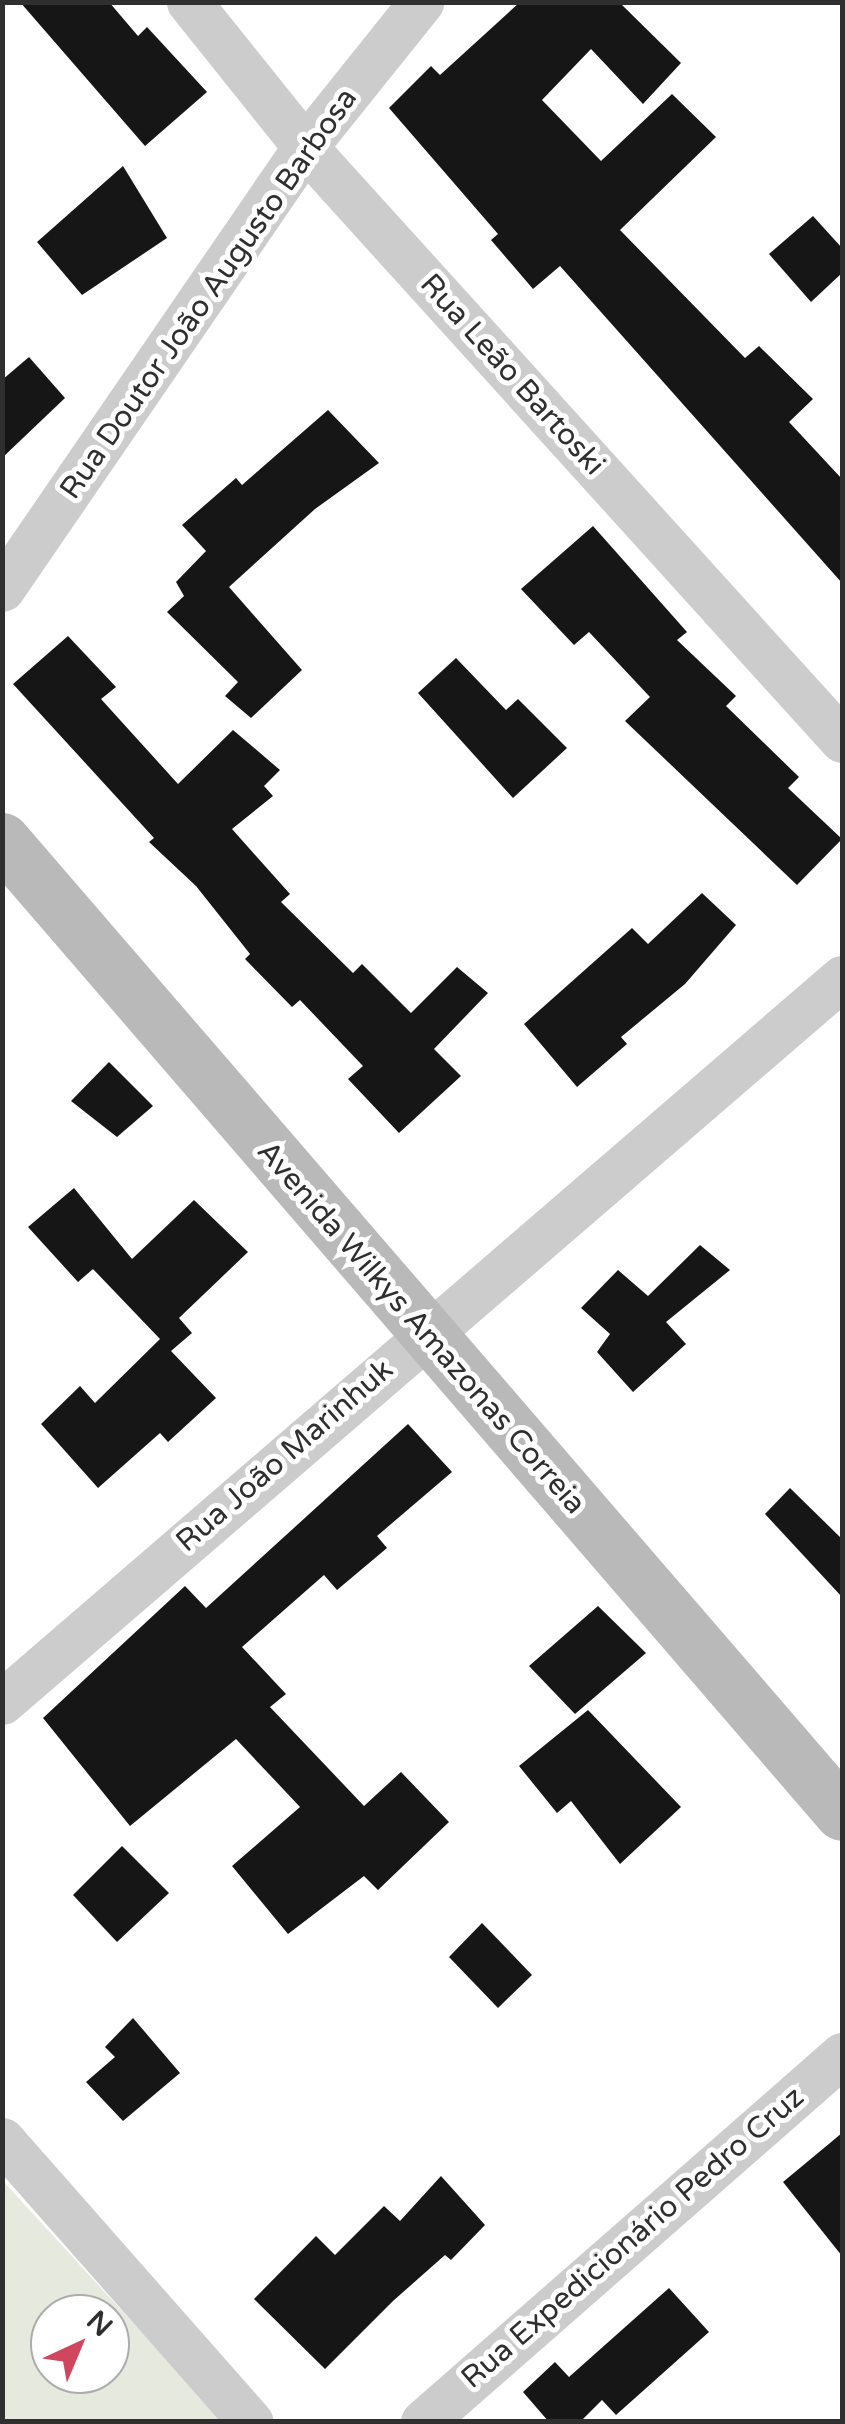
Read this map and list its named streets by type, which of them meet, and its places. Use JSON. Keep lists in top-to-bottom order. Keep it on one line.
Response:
{"streets":{"street":["Rua Doutor João Augusto Barbosa","Rua Leão Bartoski","Avenida Wilkys Amazonas Correia","Rua João Marinhuk","Rua Expedicionário Pedro Cruz"]},"crossings":[["Rua Doutor João Augusto Barbosa","Rua Leão Bartoski"],["Avenida Wilkys Amazonas Correia","Rua João Marinhuk"]],"north":"top right"}
